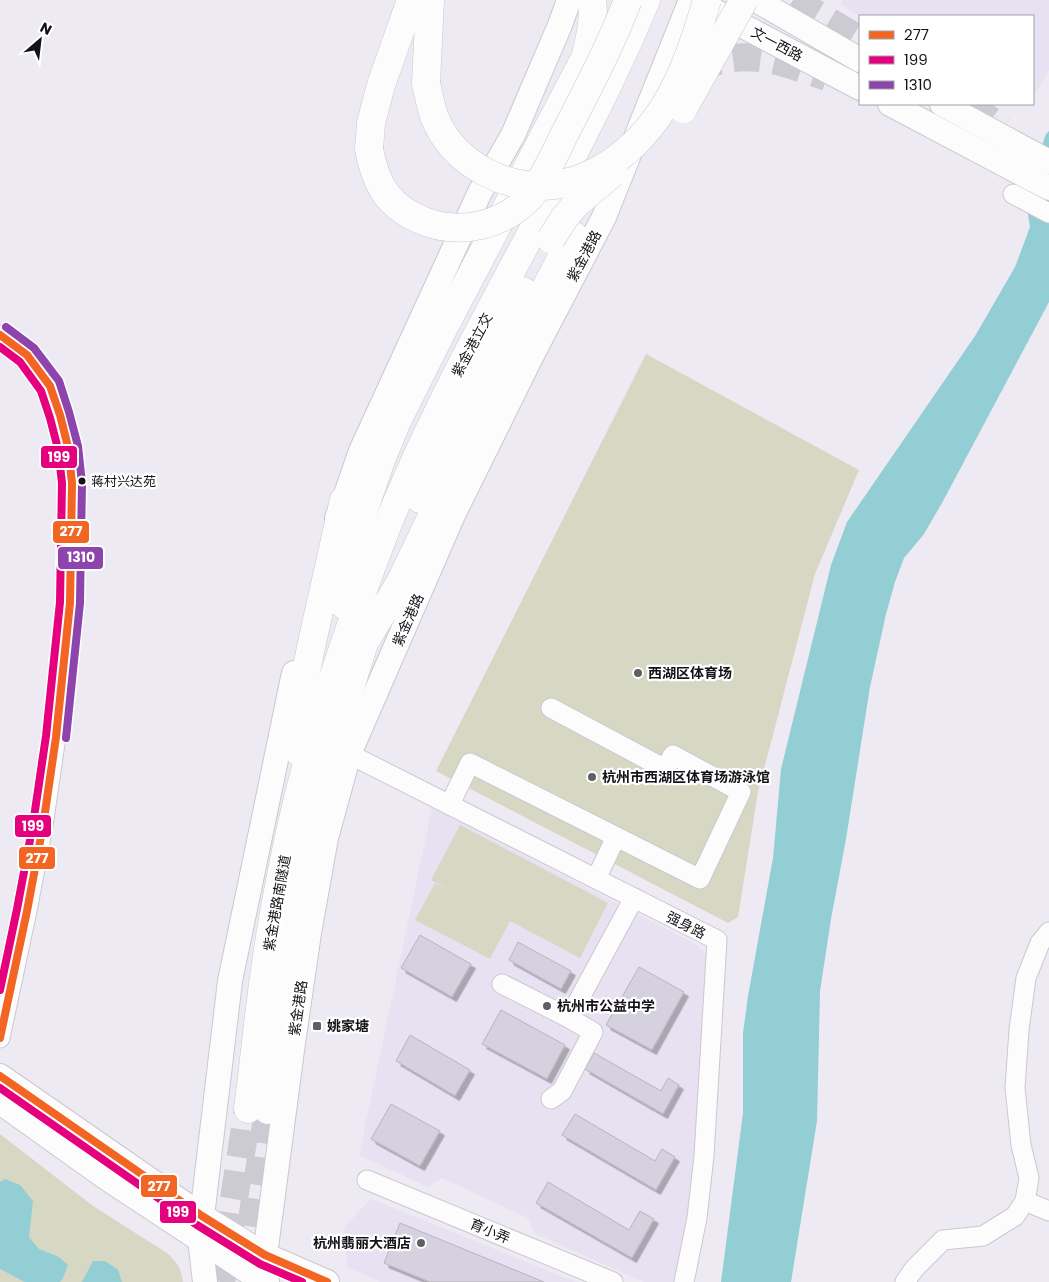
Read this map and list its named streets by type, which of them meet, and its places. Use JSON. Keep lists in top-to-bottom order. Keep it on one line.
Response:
{"streets":{"highway":["紫金港立交","紫金港路南隧道"],"main road":["文一西路","紫金港路"],"street":["强身路","育小弄"]},"crossings":[["文一西路","紫金港路"],["紫金港路","强身路"],["紫金港立交","紫金港路南隧道"]],"places":{"other":["蒋村兴达苑","西湖区体育场","杭州市西湖区体育场游泳馆","杭州市公益中学","杭州翡丽大酒店"],"transit":["姚家塘"]},"lines":["transit line 1310","transit line 277","transit line 199"],"legend":["277","199","1310"],"north":"top right"}
